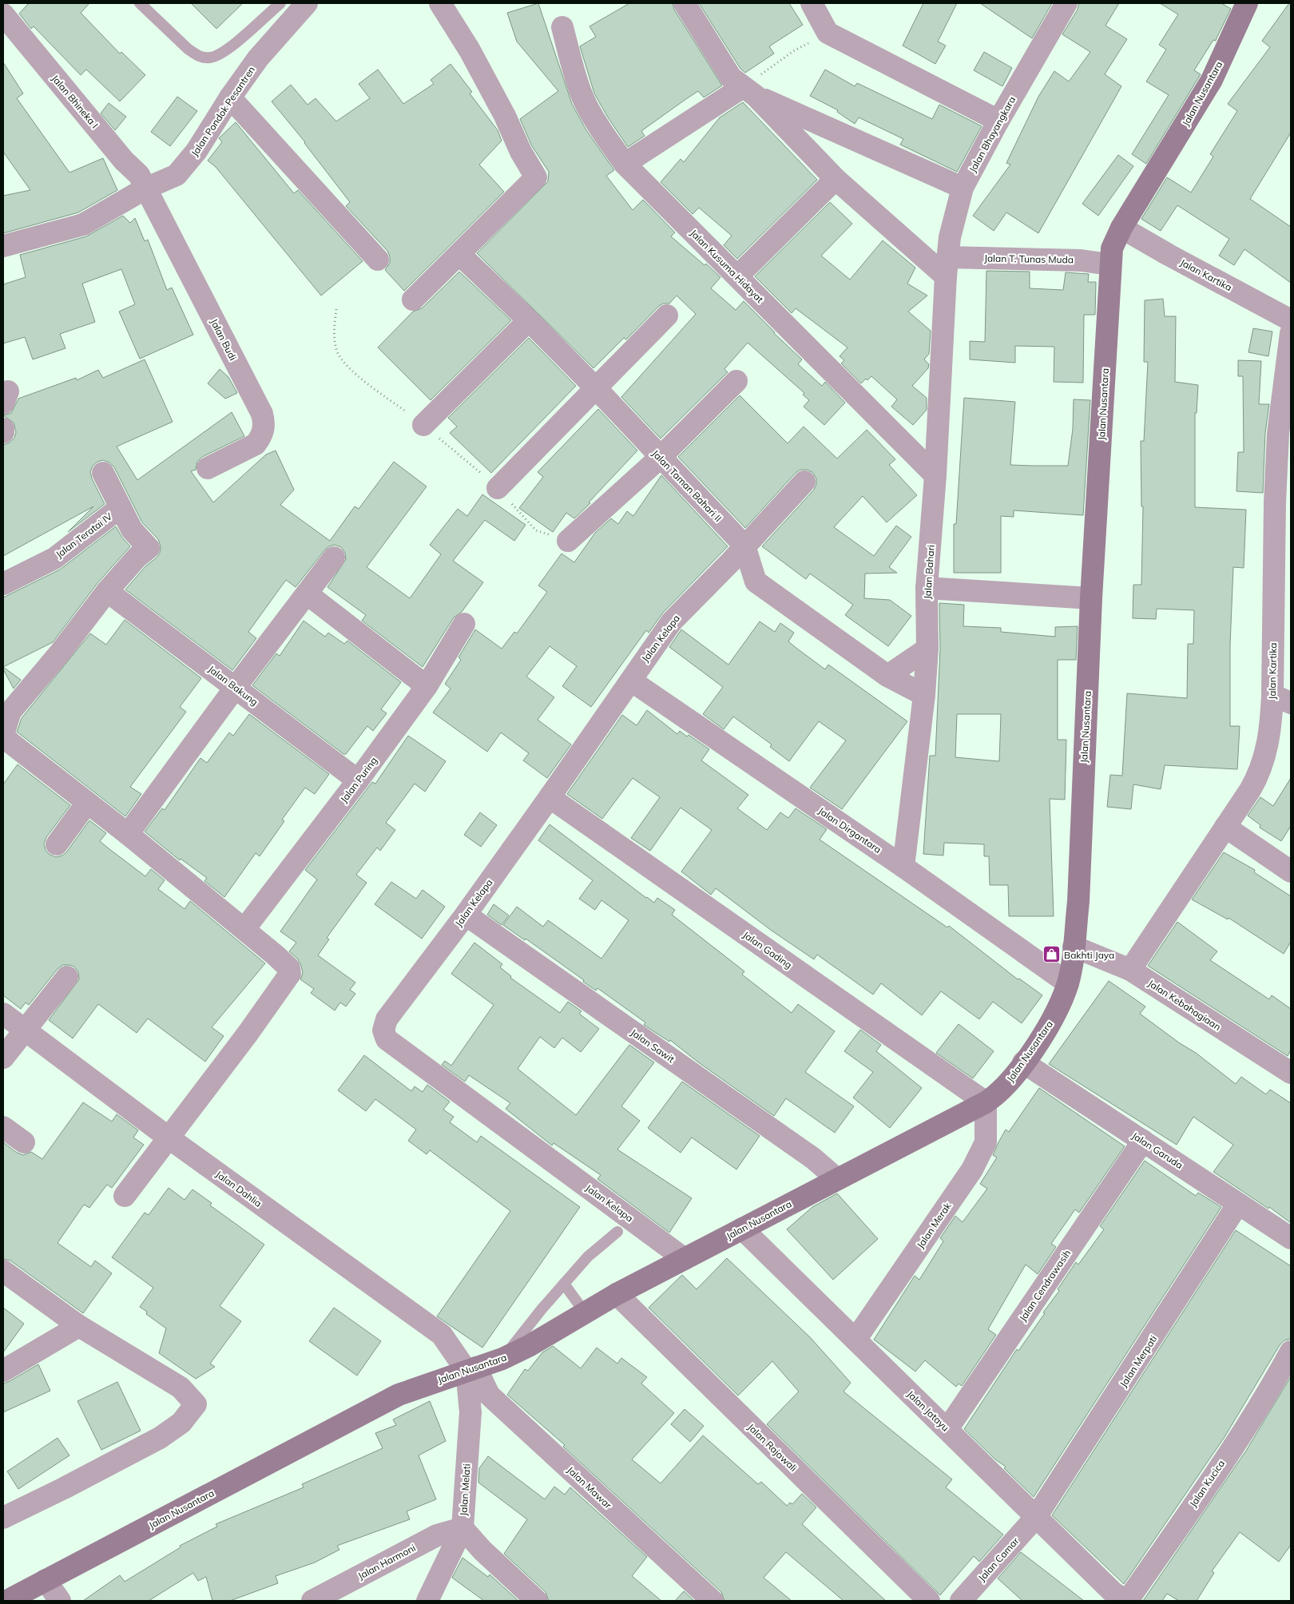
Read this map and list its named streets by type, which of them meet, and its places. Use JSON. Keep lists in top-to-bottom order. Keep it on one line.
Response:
{"streets":{"main road":["Jalan Nusantara"],"street":["Jalan Bhineka I","Jalan Pondok Pesantren","Jalan Bhayangkara","Jalan T. Tunas Muda","Jalan Kusuma Hidayat","Jalan Kartika","Jalan Budi","Jalan Taman Bahari II","Jalan Teratai IV","Jalan Bahari","Jalan Kelapa","Jalan Bakung","Jalan Puring","Jalan Dirgantara","Jalan Gading","Jalan Kebahagiaan","Jalan Sawit","Jalan Garuda","Jalan Dahlia","Jalan Merak","Jalan Cendrawasih","Jalan Merpati","Jalan Jatayu","Jalan Rajawali","Jalan Kucica","Jalan Mawar","Jalan Melati","Jalan Camar","Jalan Harmoni"]},"crossings":[["Jalan Nusantara","Jalan T. Tunas Muda"],["Jalan Nusantara","Jalan Kartika"],["Jalan Nusantara","Jalan Kelapa"],["Jalan Nusantara","Jalan Dirgantara"],["Jalan Nusantara","Jalan Gading"],["Jalan Nusantara","Jalan Kebahagiaan"],["Jalan Nusantara","Jalan Sawit"],["Jalan Nusantara","Jalan Garuda"],["Jalan Nusantara","Jalan Dahlia"],["Jalan Nusantara","Jalan Merak"],["Jalan Nusantara","Jalan Jatayu"],["Jalan Nusantara","Jalan Rajawali"],["Jalan Nusantara","Jalan Mawar"],["Jalan Nusantara","Jalan Melati"],["Jalan Bhineka I","Jalan Pondok Pesantren"],["Jalan Bhineka I","Jalan Budi"],["Jalan Pondok Pesantren","Jalan Budi"],["Jalan Bhayangkara","Jalan T. Tunas Muda"],["Jalan Bhayangkara","Jalan Bahari"],["Jalan T. Tunas Muda","Jalan Bahari"],["Jalan Kusuma Hidayat","Jalan Bahari"],["Jalan Kartika","Jalan Kebahagiaan"],["Jalan Taman Bahari II","Jalan Bahari"],["Jalan Taman Bahari II","Jalan Kelapa"],["Jalan Bahari","Jalan Dirgantara"],["Jalan Kelapa","Jalan Dirgantara"],["Jalan Kelapa","Jalan Gading"],["Jalan Kelapa","Jalan Sawit"],["Jalan Bakung","Jalan Puring"],["Jalan Gading","Jalan Merak"],["Jalan Garuda","Jalan Cendrawasih"],["Jalan Garuda","Jalan Merpati"],["Jalan Dahlia","Jalan Mawar"],["Jalan Dahlia","Jalan Melati"],["Jalan Merak","Jalan Jatayu"],["Jalan Cendrawasih","Jalan Jatayu"],["Jalan Merpati","Jalan Jatayu"],["Jalan Merpati","Jalan Camar"],["Jalan Jatayu","Jalan Kucica"],["Jalan Jatayu","Jalan Camar"],["Jalan Mawar","Jalan Melati"],["Jalan Melati","Jalan Harmoni"]],"places":{"shop":["Bakhti Jaya"]}}
